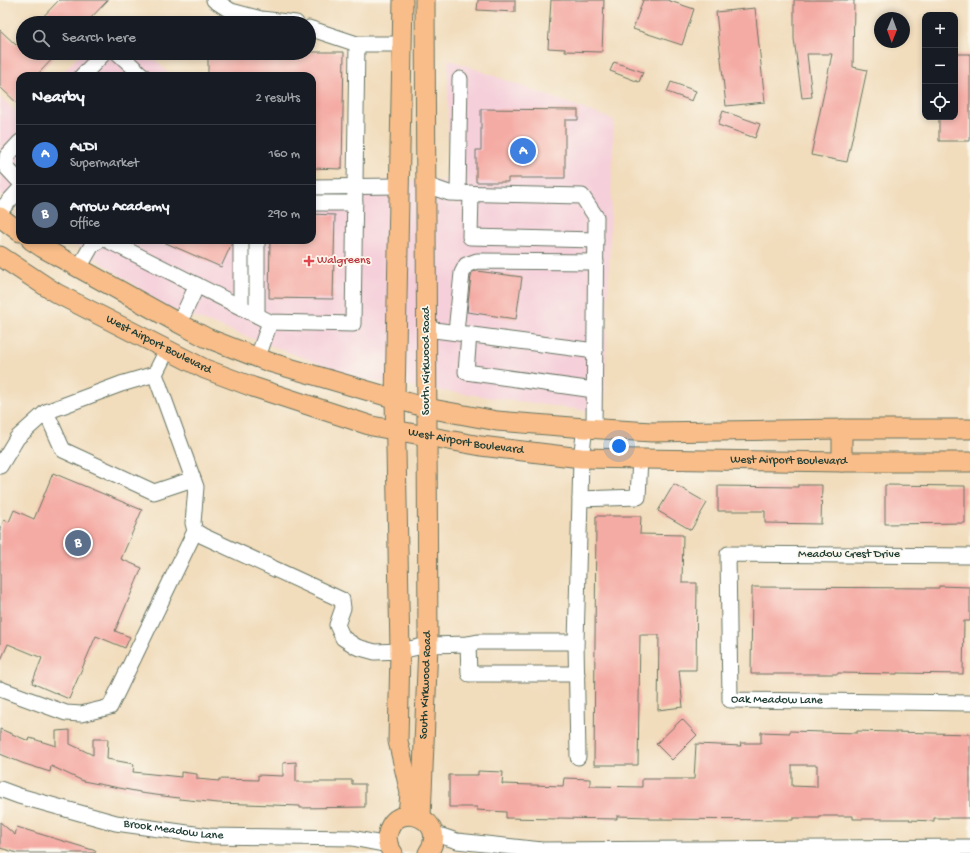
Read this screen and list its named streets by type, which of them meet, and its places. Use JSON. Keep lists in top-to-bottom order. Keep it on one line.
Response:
{"streets":{"main road":["West Airport Boulevard","South Kirkwood Road"],"street":["Meadow Crest Drive","Oak Meadow Lane","Brook Meadow Lane"]},"crossings":[["West Airport Boulevard","South Kirkwood Road"],["Meadow Crest Drive","Oak Meadow Lane"]],"places":{"health":["Walgreens"]},"north":"bottom","page":{"map_buttons":["+","−"],"search":"Search here","heading":["Nearby","2 results"],"list":[{"mark":"A","name":"ALDI","note":"Supermarket","value":"160 m"},{"mark":"B","name":"Arrow Academy","note":"Office","value":"290 m"}],"pins":["A","B"]}}
